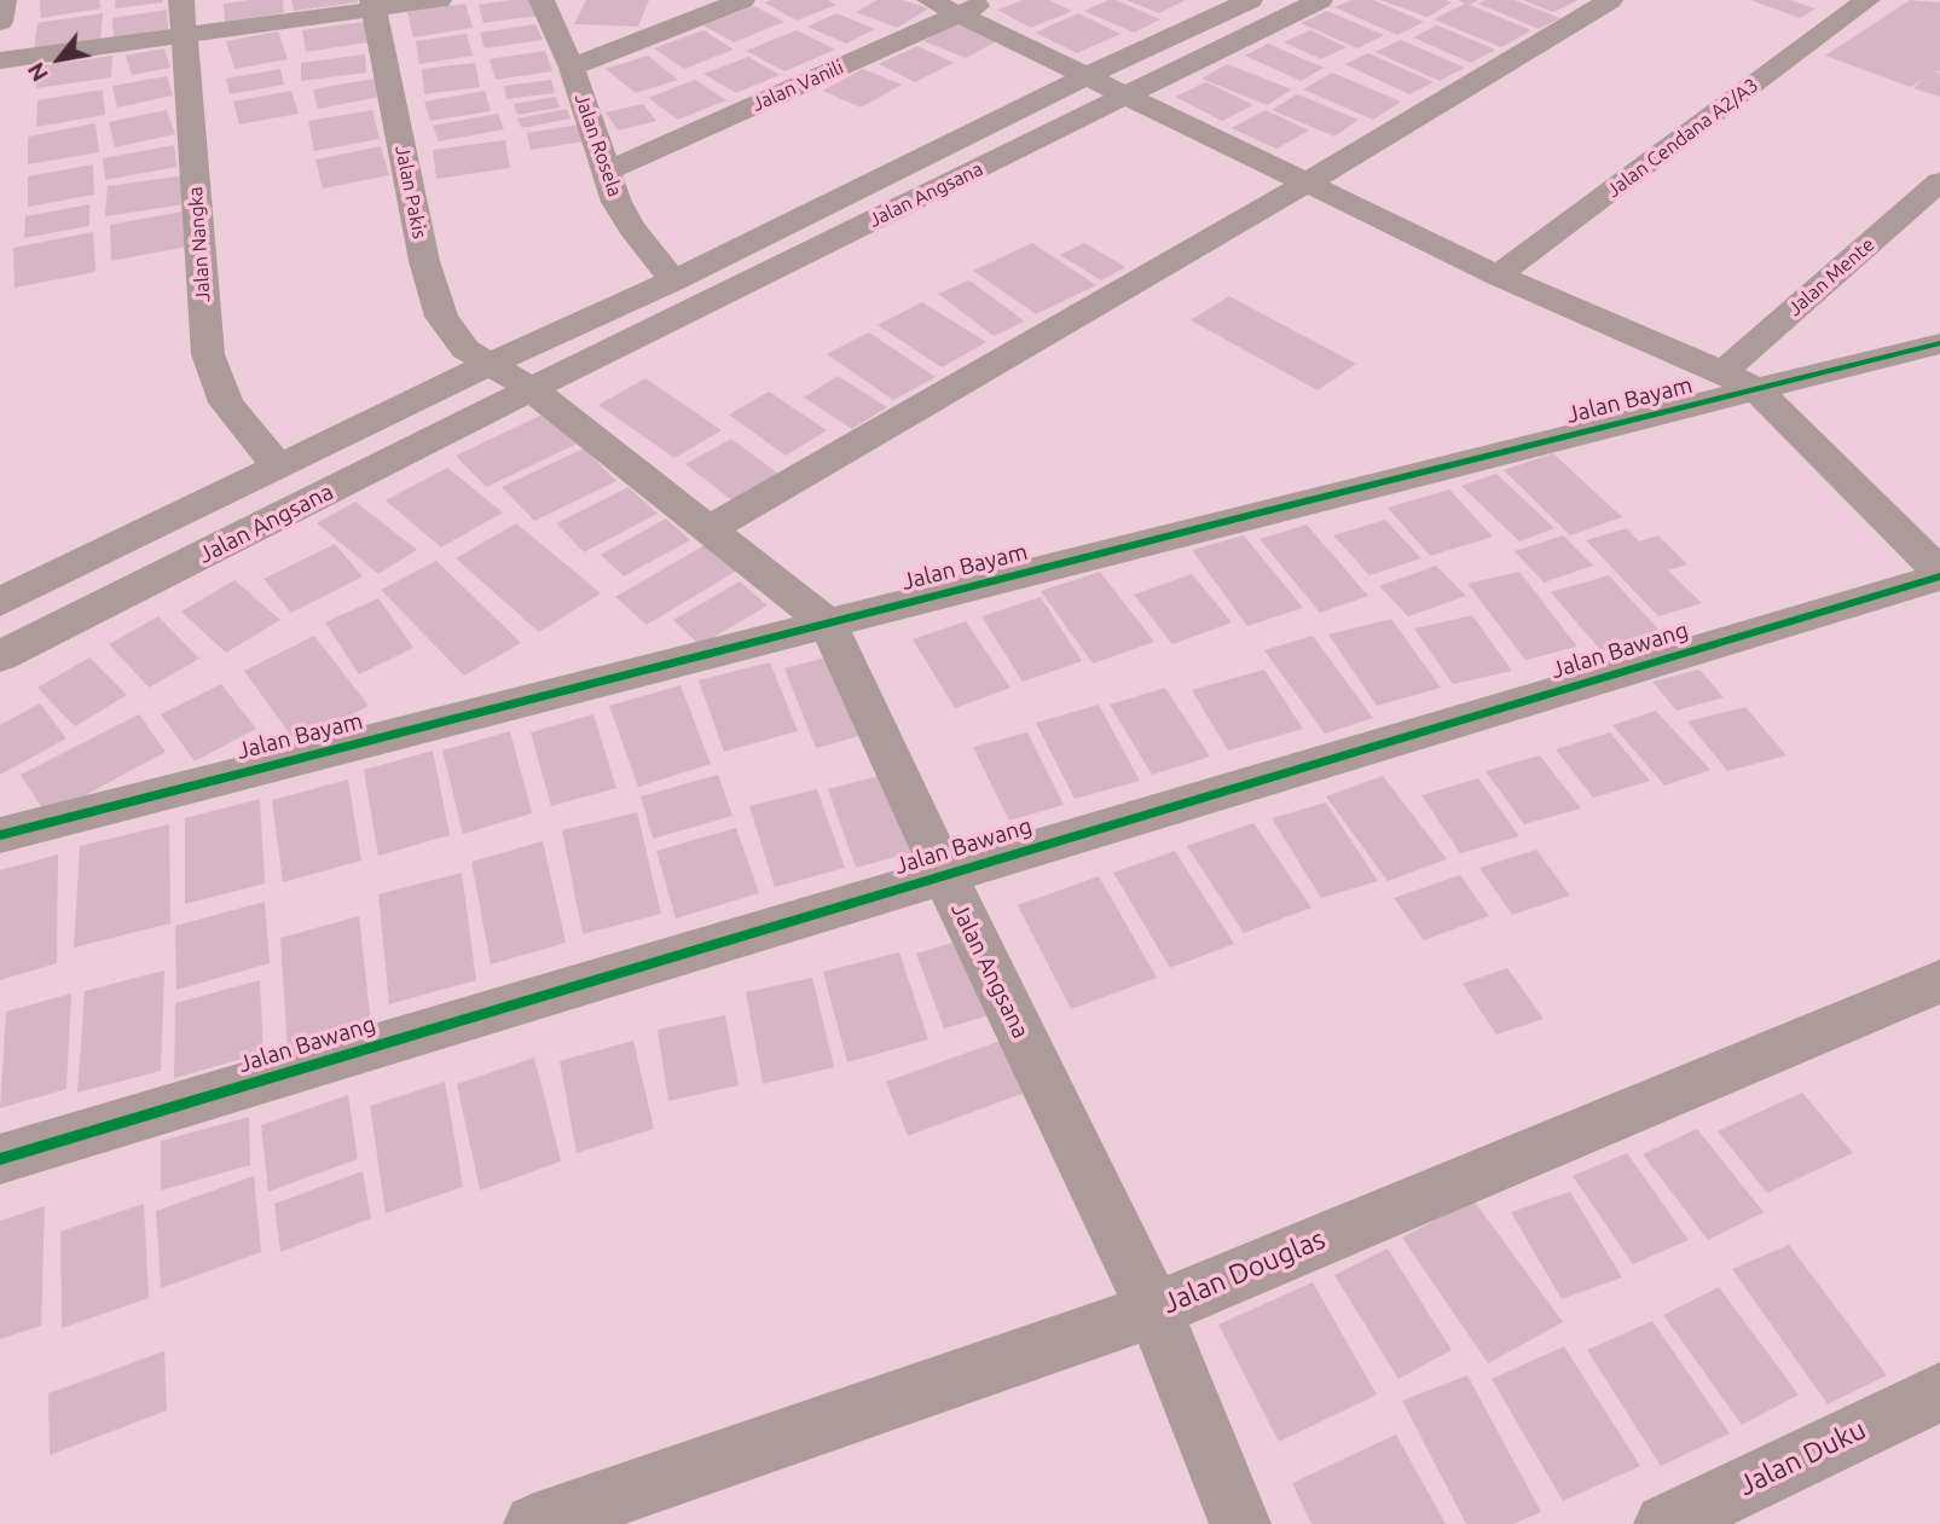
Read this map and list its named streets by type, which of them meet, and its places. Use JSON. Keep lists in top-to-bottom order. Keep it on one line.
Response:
{"streets":{"street":["Jalan Vanili","Jalan Cendana A2/A3","Jalan Rosela","Jalan Pakis","Jalan Angsana","Jalan Nangka","Jalan Mente","Jalan Bayam","Jalan Bawang","Jalan Douglas","Jalan Duku"]},"crossings":[["Jalan Vanili","Jalan Rosela"],["Jalan Pakis","Jalan Angsana"],["Jalan Angsana","Jalan Bayam"],["Jalan Angsana","Jalan Bawang"],["Jalan Angsana","Jalan Douglas"],["Jalan Mente","Jalan Bayam"]],"north":"bottom left"}
